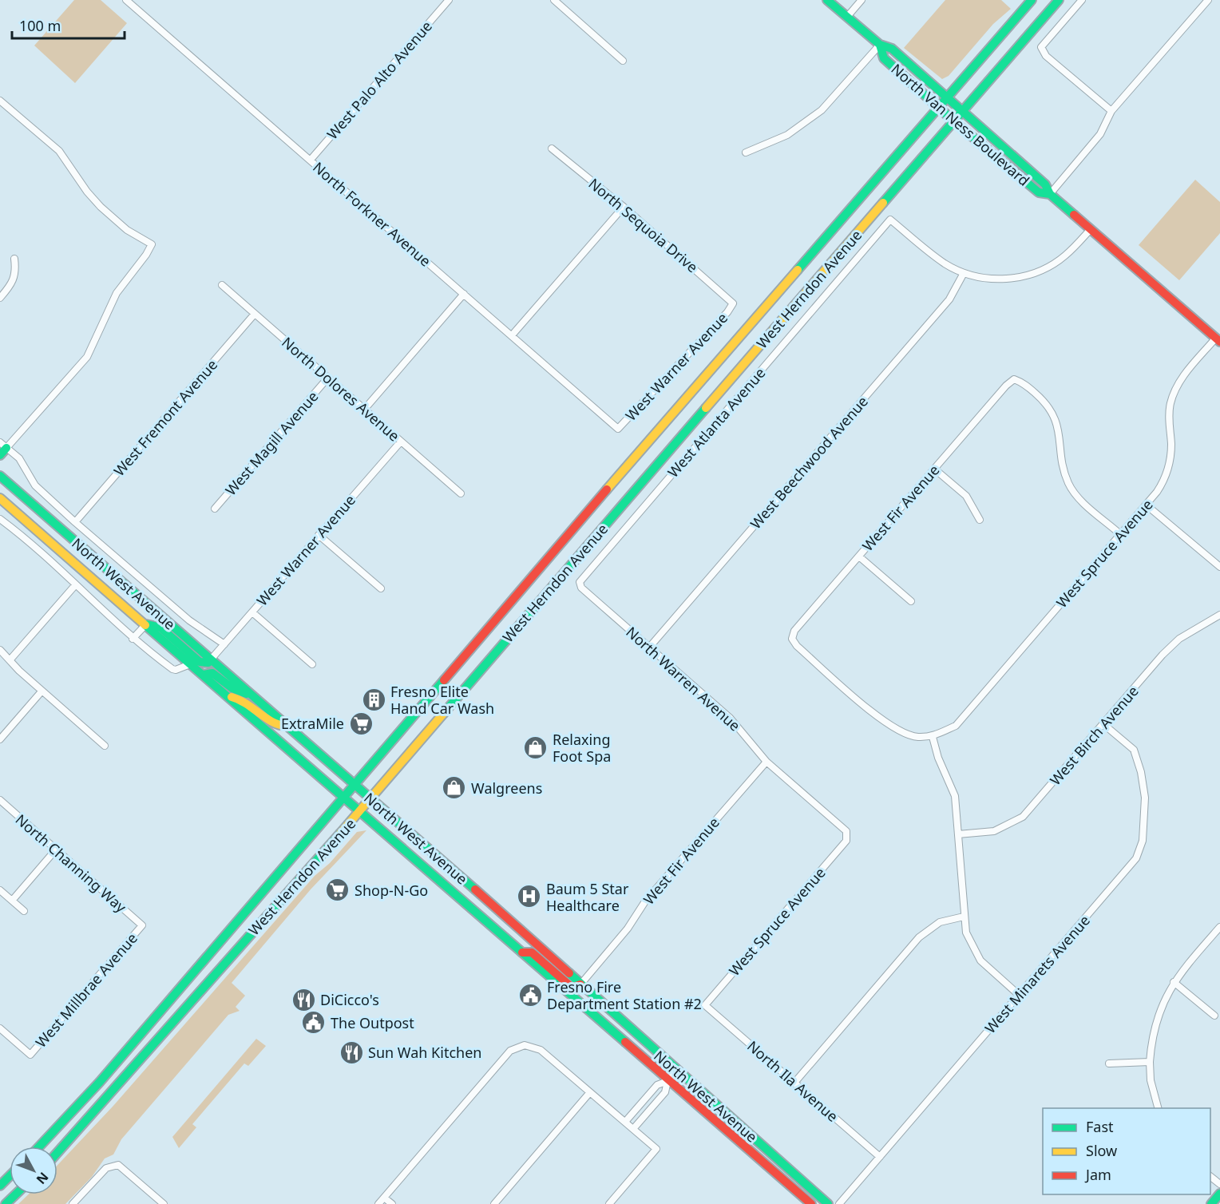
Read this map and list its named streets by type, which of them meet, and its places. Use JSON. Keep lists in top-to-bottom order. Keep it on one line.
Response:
{"streets":{"main road":["North Van Ness Boulevard","West Herndon Avenue","North West Avenue"],"street":["West Palo Alto Avenue","North Forkner Avenue","North Sequoia Drive","West Warner Avenue","North Dolores Avenue","West Fremont Avenue","West Atlanta Avenue","West Magill Avenue","West Beechwood Avenue","West Fir Avenue","West Spruce Avenue","North Warren Avenue","West Birch Avenue","North Channing Way","West Minarets Avenue","West Millbrae Avenue","North Ila Avenue"]},"crossings":[["West Palo Alto Avenue","North Forkner Avenue"],["North Van Ness Boulevard","West Herndon Avenue"],["North Van Ness Boulevard","West Spruce Avenue"],["North Forkner Avenue","West Warner Avenue"],["North Sequoia Drive","West Warner Avenue"],["West Herndon Avenue","North West Avenue"],["West Warner Avenue","North Dolores Avenue"],["West Warner Avenue","North West Avenue"],["North Dolores Avenue","West Fremont Avenue"],["North Dolores Avenue","West Magill Avenue"],["West Atlanta Avenue","West Beechwood Avenue"],["West Atlanta Avenue","North Warren Avenue"],["West Beechwood Avenue","North Warren Avenue"],["West Fir Avenue","West Spruce Avenue"],["West Fir Avenue","North West Avenue"],["West Fir Avenue","North Warren Avenue"],["West Spruce Avenue","North Warren Avenue"],["West Spruce Avenue","North Ila Avenue"],["West Birch Avenue","West Minarets Avenue"],["North Channing Way","West Millbrae Avenue"],["West Minarets Avenue","North Ila Avenue"]],"places":{"building":["Fresno Elite Hand Car Wash"],"supermarket":["ExtraMile","Shop-N-Go"],"shop":["Relaxing Foot Spa","Walgreens"],"hospital":["Baum 5 Star Healthcare"],"public building":["Fresno Fire Department Station #2","The Outpost"],"restaurant":["DiCicco's","Sun Wah Kitchen"]},"legend":["Fast","Slow","Jam"],"scale_bar":"100 m","north":"bottom right"}
